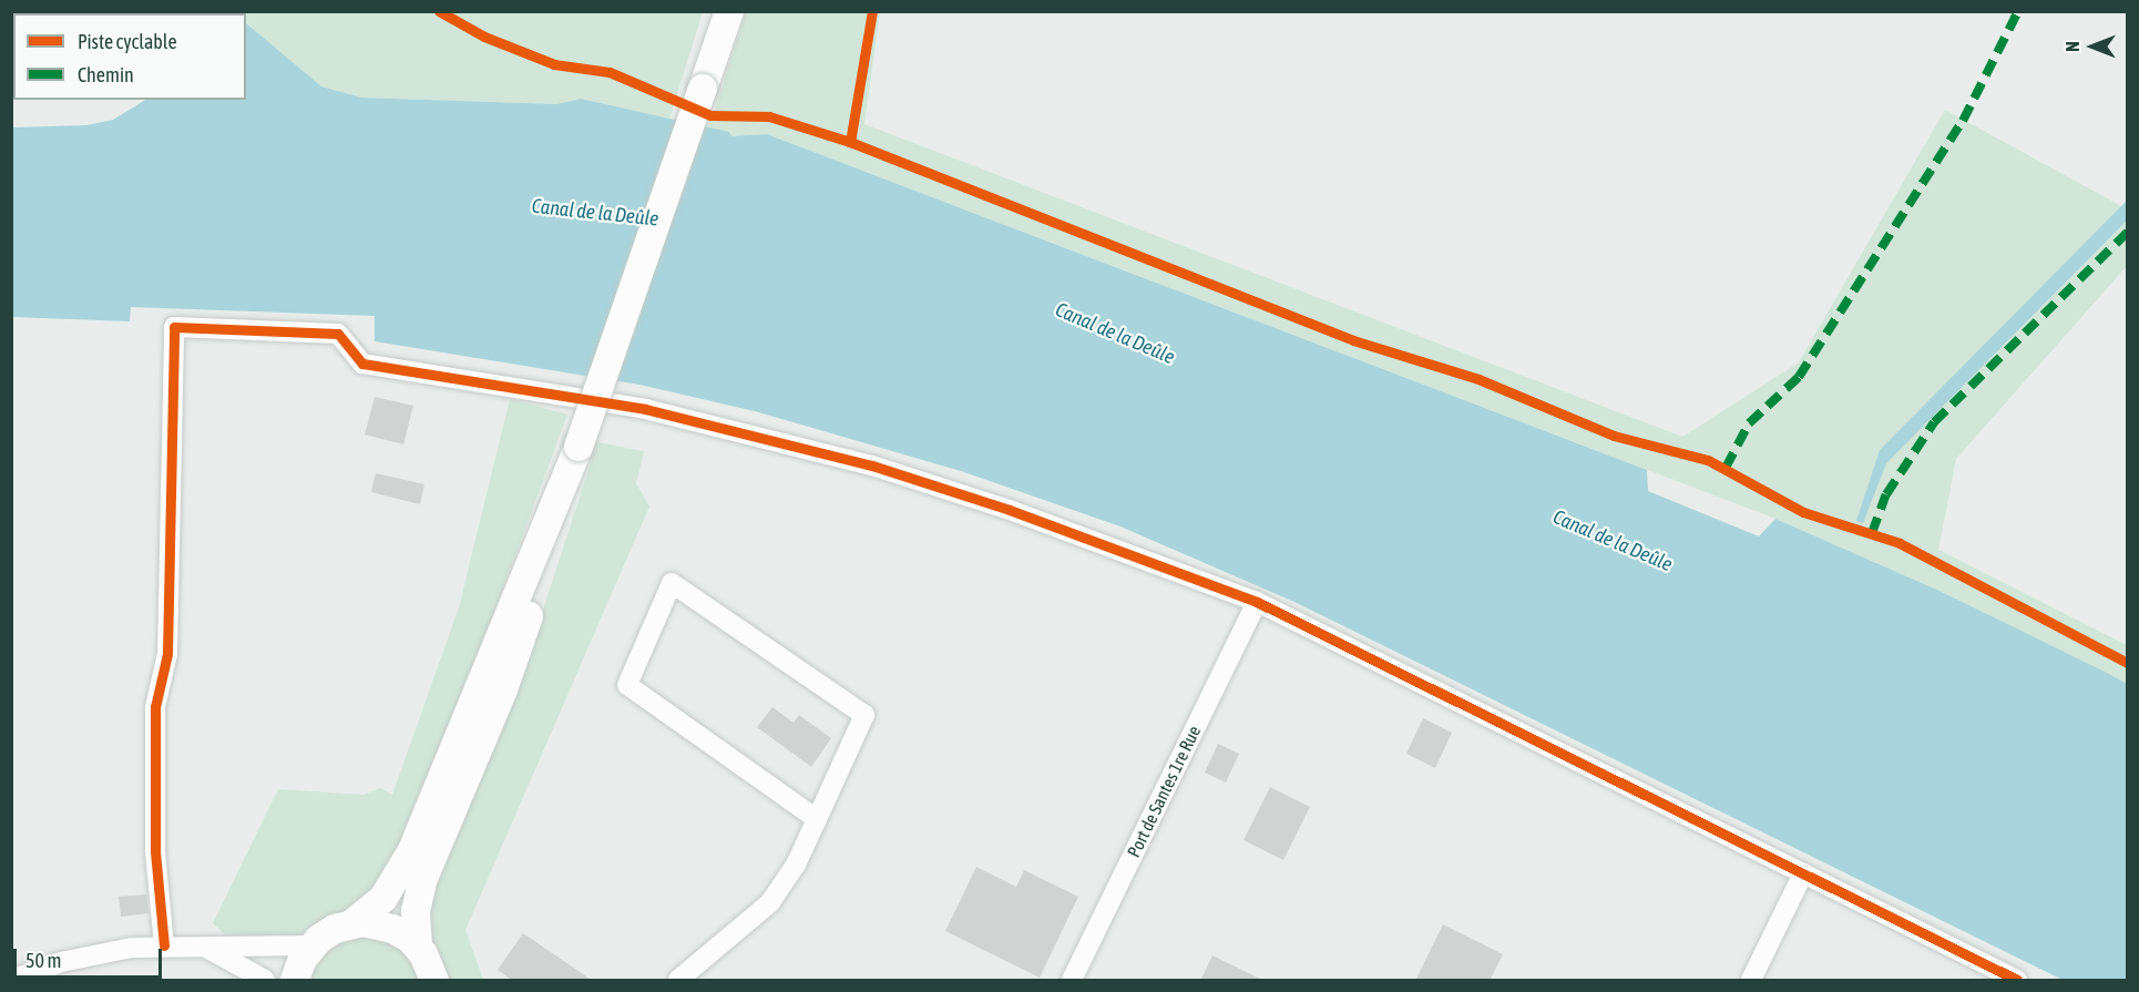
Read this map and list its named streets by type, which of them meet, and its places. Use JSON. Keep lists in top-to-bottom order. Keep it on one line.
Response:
{"streets":{"street":["Port de Santes 1re Rue"]},"water":["Canal de la Deûle"],"legend":["Piste cyclable","Chemin"],"scale_bar":"50 m","north":"left"}
